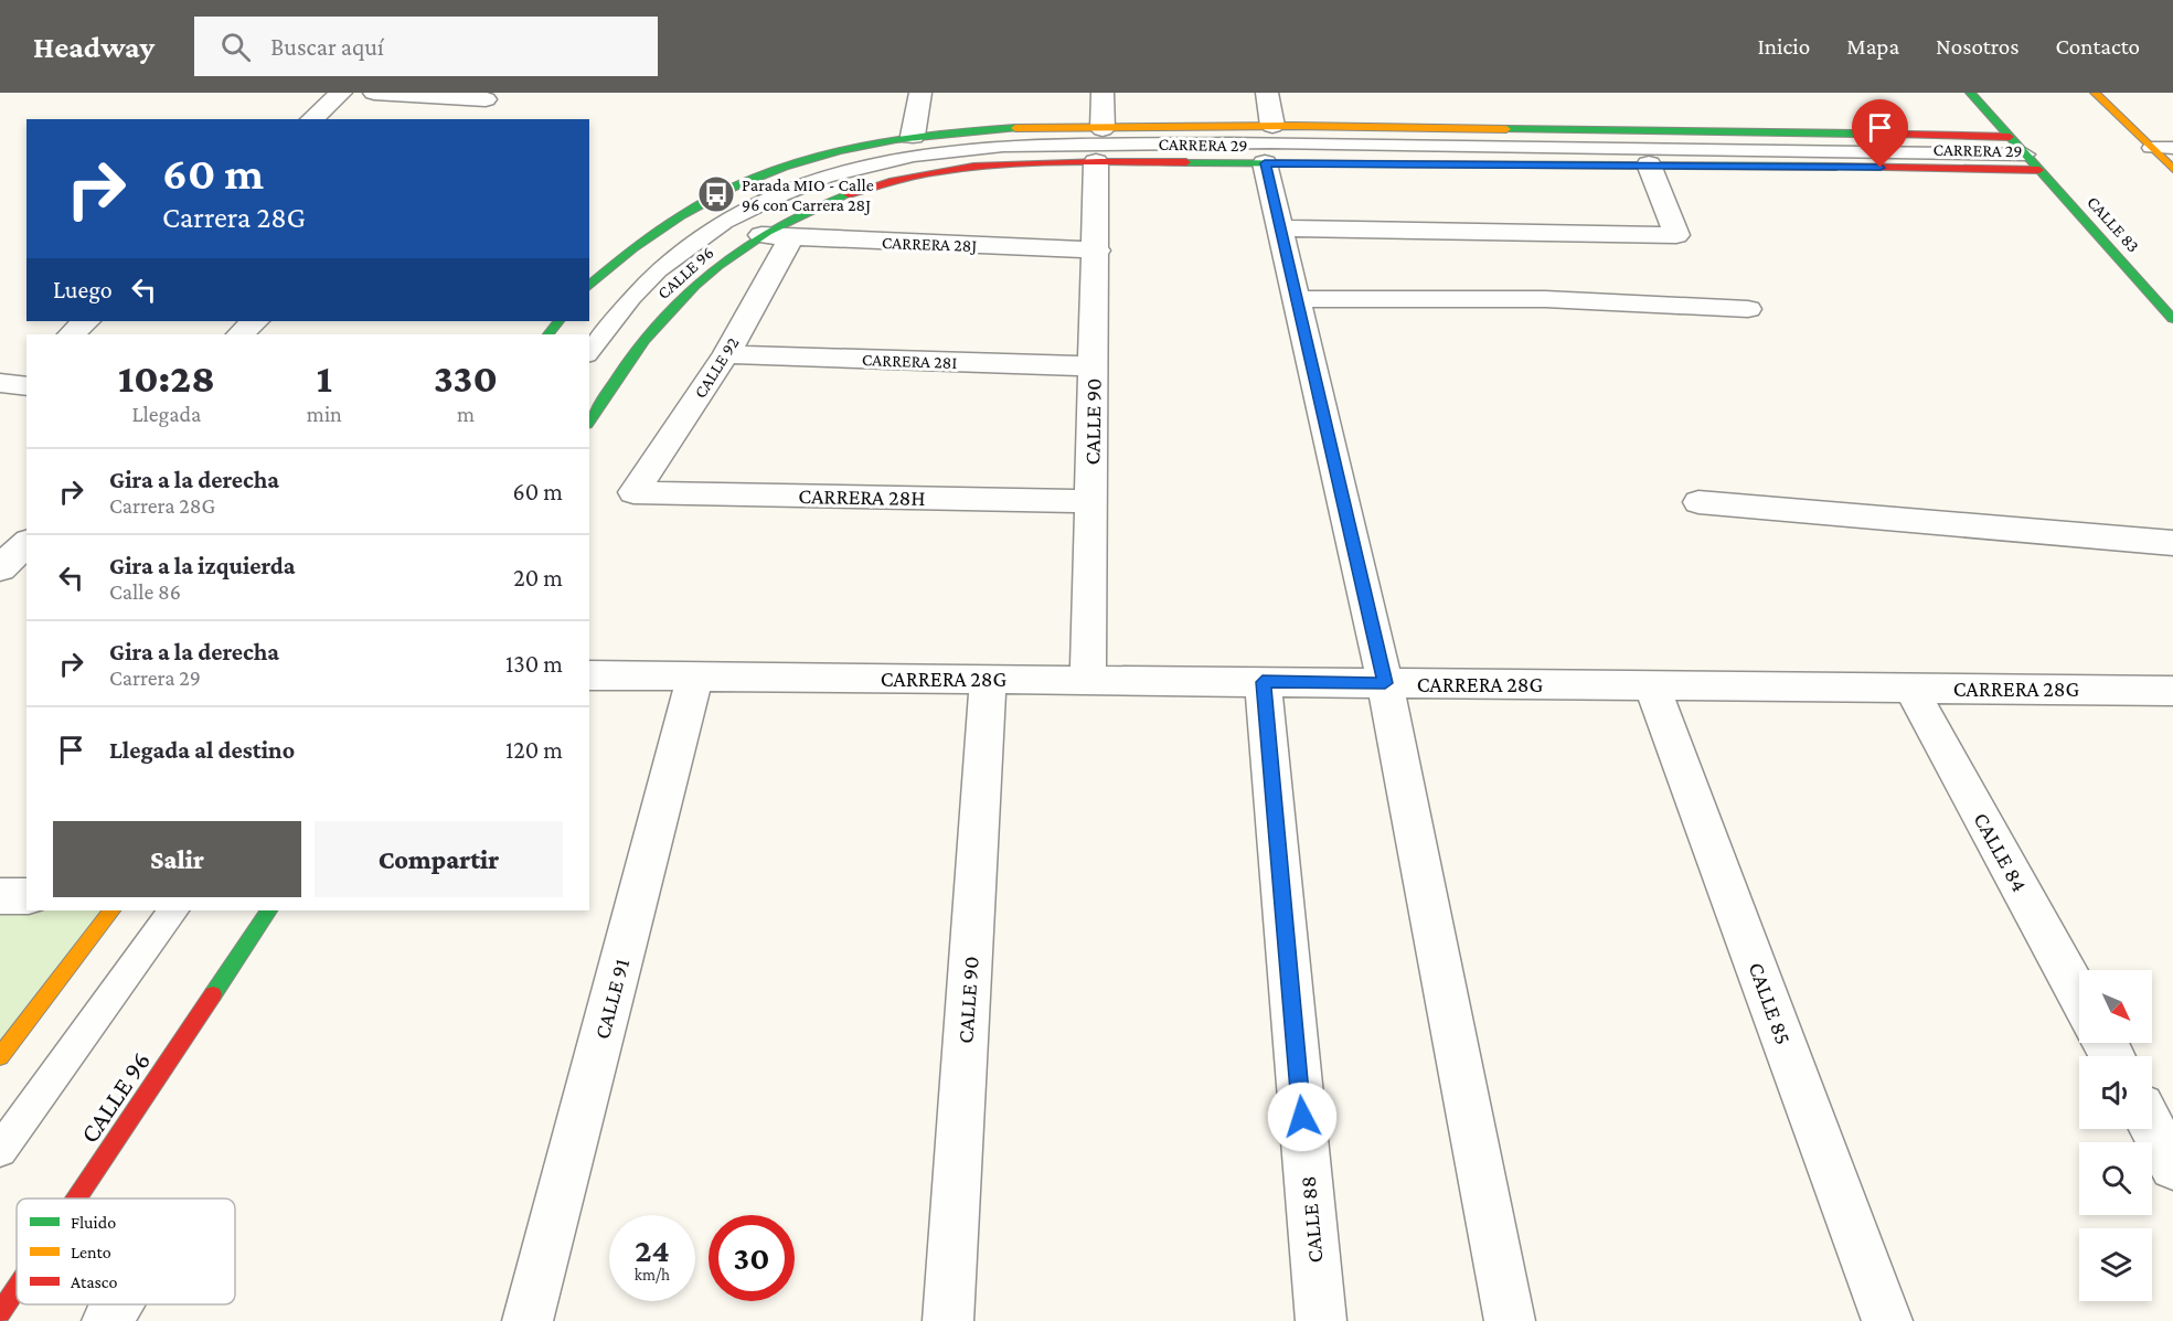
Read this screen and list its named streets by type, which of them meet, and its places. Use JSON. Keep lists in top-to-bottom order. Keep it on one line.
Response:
{"streets":{"street":["CARRERA 29","CALLE 83","CARRERA 28J","CALLE 96","CARRERA 28I","CALLE 92","CALLE 90","CARRERA 28H","CARRERA 28G","CALLE 84","CALLE 91","CALLE 85","CALLE 88"]},"crossings":[["CARRERA 29","CALLE 83"],["CARRERA 29","CALLE 96"],["CARRERA 29","CALLE 90"],["CARRERA 28J","CALLE 96"],["CARRERA 28J","CALLE 92"],["CARRERA 28J","CALLE 90"],["CARRERA 28I","CALLE 92"],["CARRERA 28I","CALLE 90"],["CALLE 92","CARRERA 28H"],["CALLE 90","CARRERA 28H"],["CALLE 90","CARRERA 28G"],["CARRERA 28G","CALLE 84"],["CARRERA 28G","CALLE 91"],["CARRERA 28G","CALLE 85"],["CARRERA 28G","CALLE 88"]],"places":{"bus stop":["Parada MIO - Calle 96 con Carrera 28J"]},"legend":["Fluido","Lento","Atasco"],"north":"bottom right","page":{"header":"Headway","search":"Buscar aquí","nav":["Inicio","Mapa","Nosotros","Contacto"],"turn":["60 m","Carrera 28G"],"then":"Luego","eta":["10:28","Llegada","1","min","330","m"],"list":[{"name":"Gira a la derecha","note":"Carrera 28G","value":"60 m"},{"name":"Gira a la izquierda","note":"Calle 86","value":"20 m"},{"name":"Gira a la derecha","note":"Carrera 29","value":"130 m"},{"name":"Llegada al destino","value":"120 m"}],"buttons":["Salir","Compartir"],"speed":"24 km/h","limit":"30"}}
